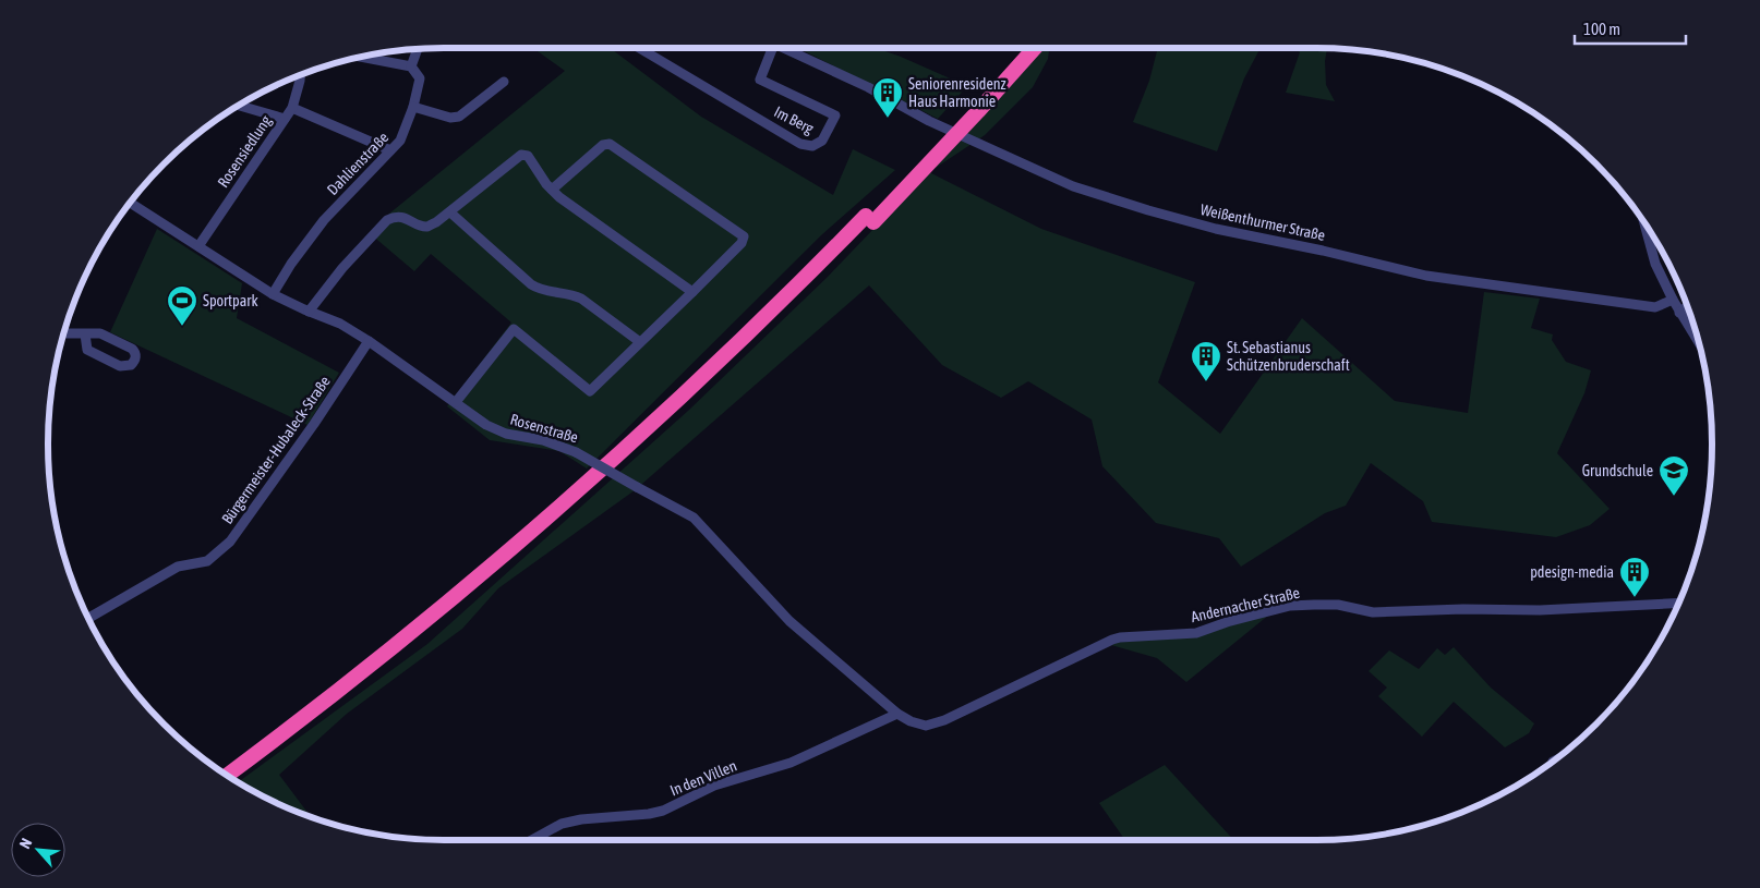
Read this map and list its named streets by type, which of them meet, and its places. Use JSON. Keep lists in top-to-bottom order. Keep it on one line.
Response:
{"streets":{"street":["Im Berg","Rosensiedlung","Dahlienstraße","Weißenthurmer Straße","Rosenstraße","Bürgermeister-Hubaleck-Straße","Andernacher Straße","In den Villen"]},"crossings":[["Rosensiedlung","Rosenstraße"],["Dahlienstraße","Rosenstraße"],["Rosenstraße","Bürgermeister-Hubaleck-Straße"],["Rosenstraße","Andernacher Straße"],["Rosenstraße","In den Villen"]],"places":{"building":["Seniorenresidenz Haus Harmonie","St. Sebastianus Schützenbruderschaft","pdesign-media"],"sports":["Sportpark"],"school or university":["Grundschule"]},"scale_bar":"100 m","north":"top left"}
